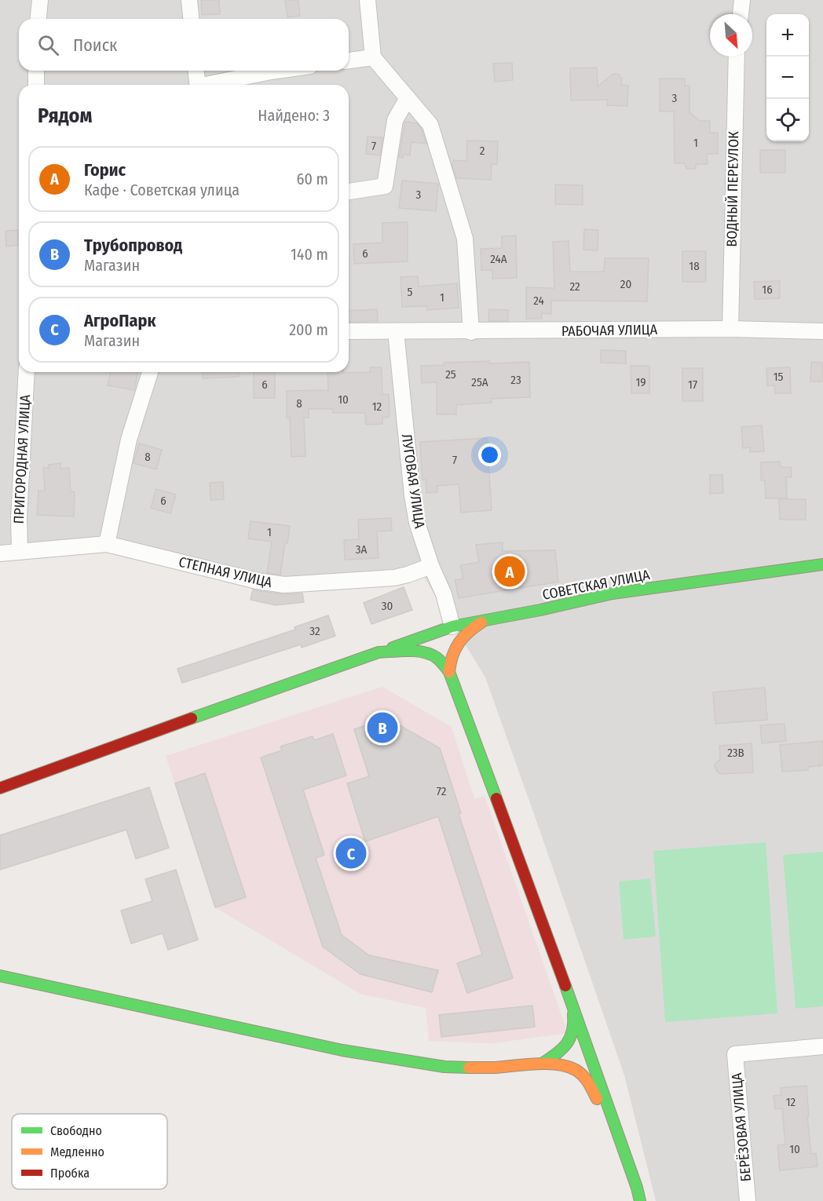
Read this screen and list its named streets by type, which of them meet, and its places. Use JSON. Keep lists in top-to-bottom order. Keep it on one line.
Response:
{"streets":{"main road":["СОВЕТСКАЯ УЛИЦА"],"street":["ВОДНЫЙ ПЕРЕУЛОК","РАБОЧАЯ УЛИЦА","ПРИГОРОДНАЯ УЛИЦА","ЛУГОВАЯ УЛИЦА","СТЕПНАЯ УЛИЦА","БЕРЁЗОВАЯ УЛИЦА"]},"crossings":[["ВОДНЫЙ ПЕРЕУЛОК","РАБОЧАЯ УЛИЦА"],["РАБОЧАЯ УЛИЦА","ЛУГОВАЯ УЛИЦА"],["ПРИГОРОДНАЯ УЛИЦА","СТЕПНАЯ УЛИЦА"],["ЛУГОВАЯ УЛИЦА","СТЕПНАЯ УЛИЦА"],["ЛУГОВАЯ УЛИЦА","СОВЕТСКАЯ УЛИЦА"]],"house_numbers":["3","1","7","2","3","6","24А","18","20","22","16","5","1","24","25","15","23","25А","19","6","17","10","8","12","8","7","6","1","3А","30","32","23В","72","12","10"],"legend":["Свободно","Медленно","Пробка"],"north":"bottom right","page":{"map_buttons":["+","−"],"search":"Поиск","heading":["Рядом","Найдено: 3"],"list":[{"mark":"A","name":"Горис","note":"Кафе · Советская улица","value":"60 m"},{"mark":"B","name":"Трубопровод","note":"Магазин","value":"140 m"},{"mark":"C","name":"АгроПарк","note":"Магазин","value":"200 m"}],"pins":["A","B","C"]}}
